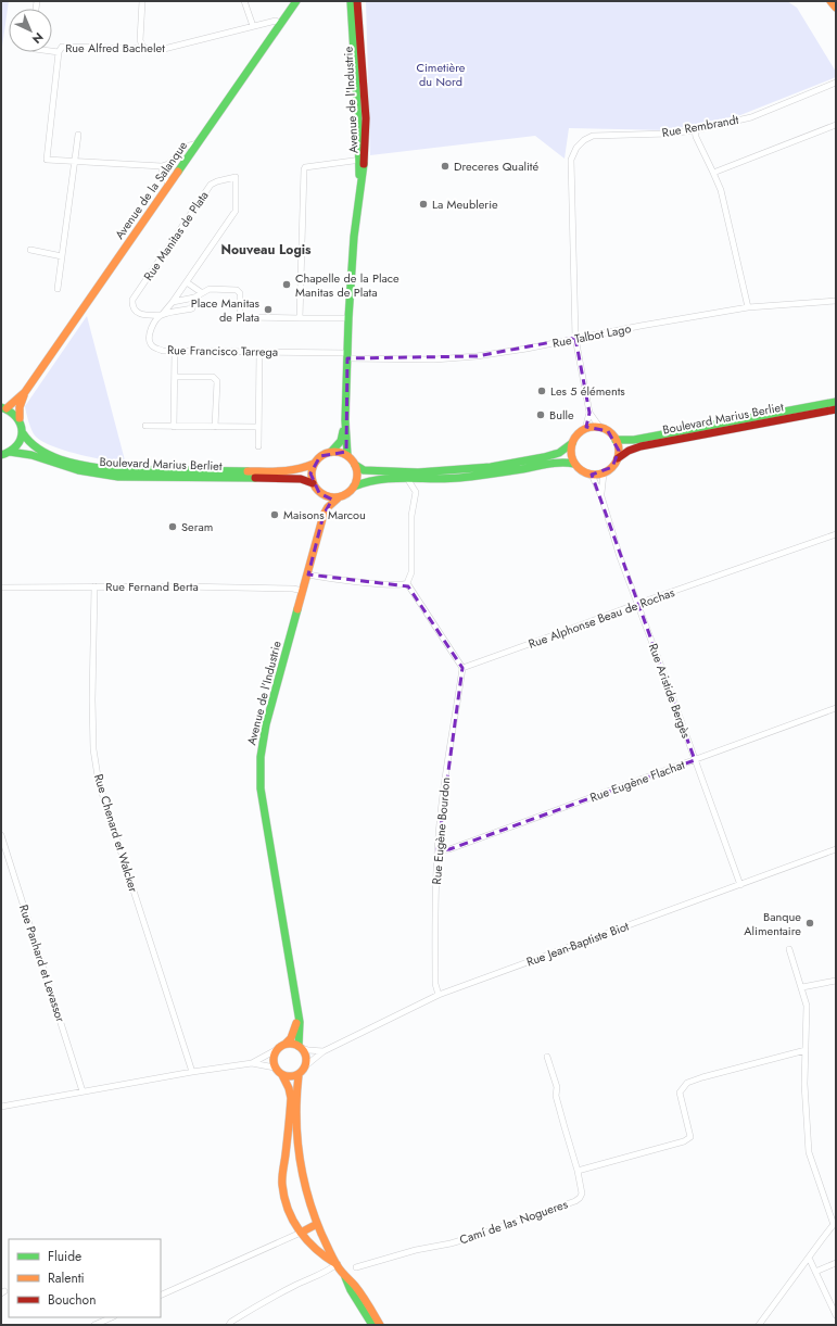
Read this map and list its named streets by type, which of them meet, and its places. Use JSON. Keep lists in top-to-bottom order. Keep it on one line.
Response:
{"streets":{"main road":["Avenue de l'Industrie","Avenue de la Salanque","Boulevard Marius Berliet"],"street":["Rue Alfred Bachelet","Rue Rembrandt","Rue Manitas de Plata","Rue Talbot Lago","Rue Francisco Tarrega","Rue Fernand Berta","Rue Alphonse Beau de Rochas","Rue Aristide Bergès","Rue Eugène Flachat","Rue Eugène Bourdon","Rue Chenard et Walcker","Rue Jean-Baptiste Biot","Rue Panhard et Levassor","Camí de las Nogueres"]},"crossings":[["Rue Alfred Bachelet","Avenue de la Salanque"],["Avenue de l'Industrie","Rue Talbot Lago"],["Avenue de l'Industrie","Rue Francisco Tarrega"],["Avenue de l'Industrie","Boulevard Marius Berliet"],["Avenue de l'Industrie","Rue Fernand Berta"],["Avenue de l'Industrie","Rue Jean-Baptiste Biot"],["Rue Rembrandt","Rue Talbot Lago"],["Rue Manitas de Plata","Rue Francisco Tarrega"],["Rue Talbot Lago","Rue Francisco Tarrega"],["Boulevard Marius Berliet","Rue Aristide Bergès"],["Rue Fernand Berta","Rue Chenard et Walcker"],["Rue Alphonse Beau de Rochas","Rue Aristide Bergès"],["Rue Alphonse Beau de Rochas","Rue Eugène Bourdon"],["Rue Aristide Bergès","Rue Eugène Flachat"],["Rue Aristide Bergès","Rue Jean-Baptiste Biot"],["Rue Eugène Flachat","Rue Eugène Bourdon"],["Rue Eugène Bourdon","Rue Jean-Baptiste Biot"]],"districts":["Nouveau Logis"],"parks":["Cimetière du Nord"],"places":["Dreceres Qualité","La Meublerie","Chapelle de la Place Manitas de Plata","Place Manitas de Plata","Les 5 éléments","Bulle","Maisons Marcou","Seram","Banque Alimentaire"],"legend":["Fluide","Ralenti","Bouchon"],"north":"bottom right"}
